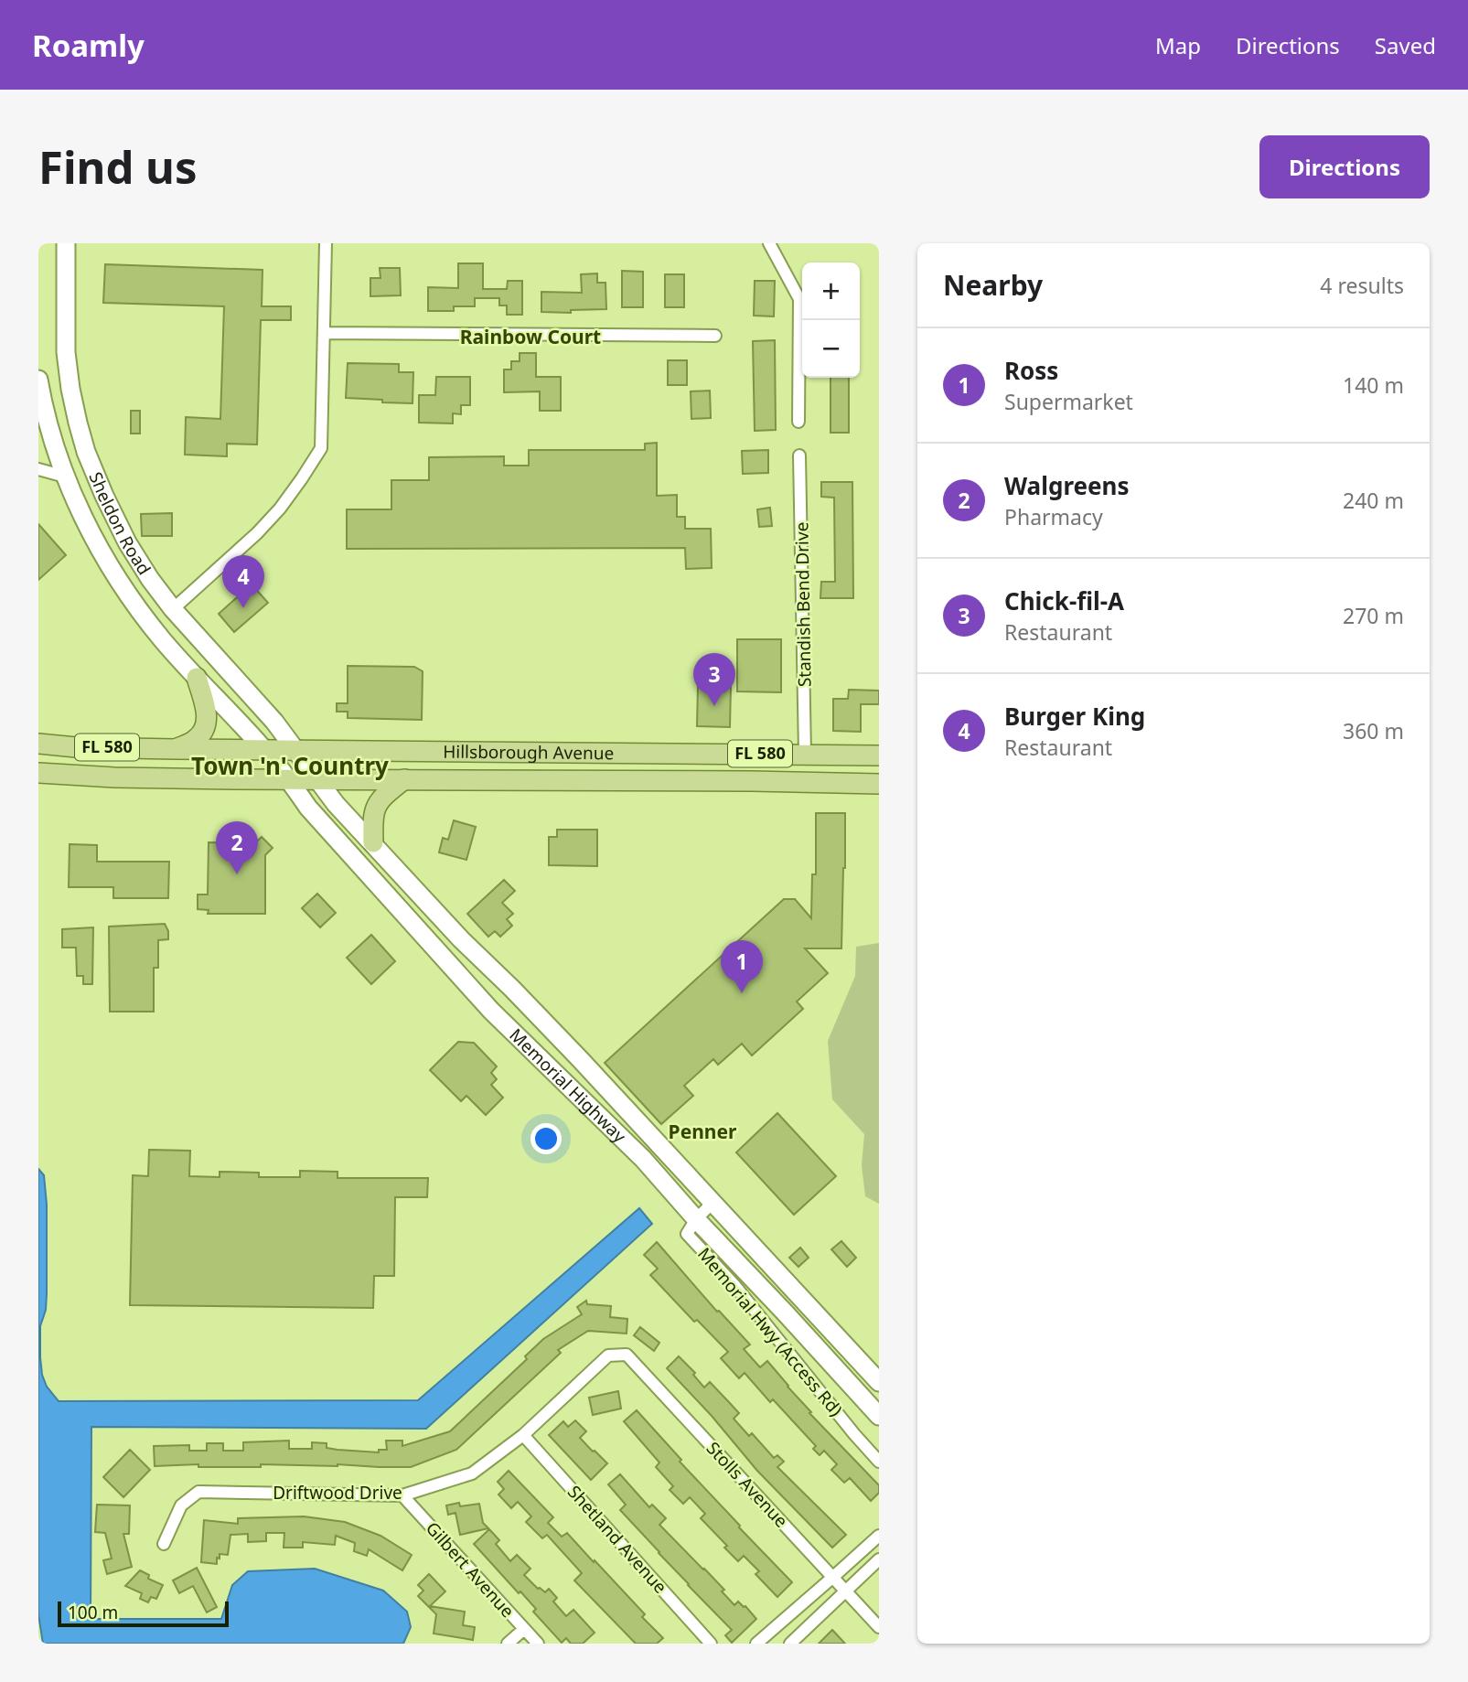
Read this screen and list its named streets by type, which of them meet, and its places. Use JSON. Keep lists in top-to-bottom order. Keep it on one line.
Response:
{"streets":{"main road":["Sheldon Road","FL 580","Hillsborough Avenue","Memorial Highway"],"street":["Standish Bend Drive","Memorial Hwy (Access Rd)","Stolls Avenue","Driftwood Drive","Shetland Avenue","Gilbert Avenue"]},"crossings":[["Sheldon Road","Hillsborough Avenue"],["Sheldon Road","Memorial Highway"],["Standish Bend Drive","Hillsborough Avenue"],["FL 580","Hillsborough Avenue"],["FL 580","Memorial Highway"],["Hillsborough Avenue","Memorial Highway"],["Memorial Highway","Memorial Hwy (Access Rd)"],["Stolls Avenue","Driftwood Drive"],["Driftwood Drive","Shetland Avenue"],["Driftwood Drive","Gilbert Avenue"]],"districts":["Rainbow Court","Town 'n' Country","Penner"],"scale_bar":"100 m","page":{"header":"Roamly","nav":["Map","Directions","Saved"],"buttons":"Directions","title":"Find us","heading":["Nearby","4 results"],"map_buttons":["+","−"],"list":[{"mark":"1","name":"Ross","note":"Supermarket","value":"140 m"},{"mark":"2","name":"Walgreens","note":"Pharmacy","value":"240 m"},{"mark":"3","name":"Chick-fil-A","note":"Restaurant","value":"270 m"},{"mark":"4","name":"Burger King","note":"Restaurant","value":"360 m"}],"pins":["4","3","2","1"],"scale":"100 m"}}
